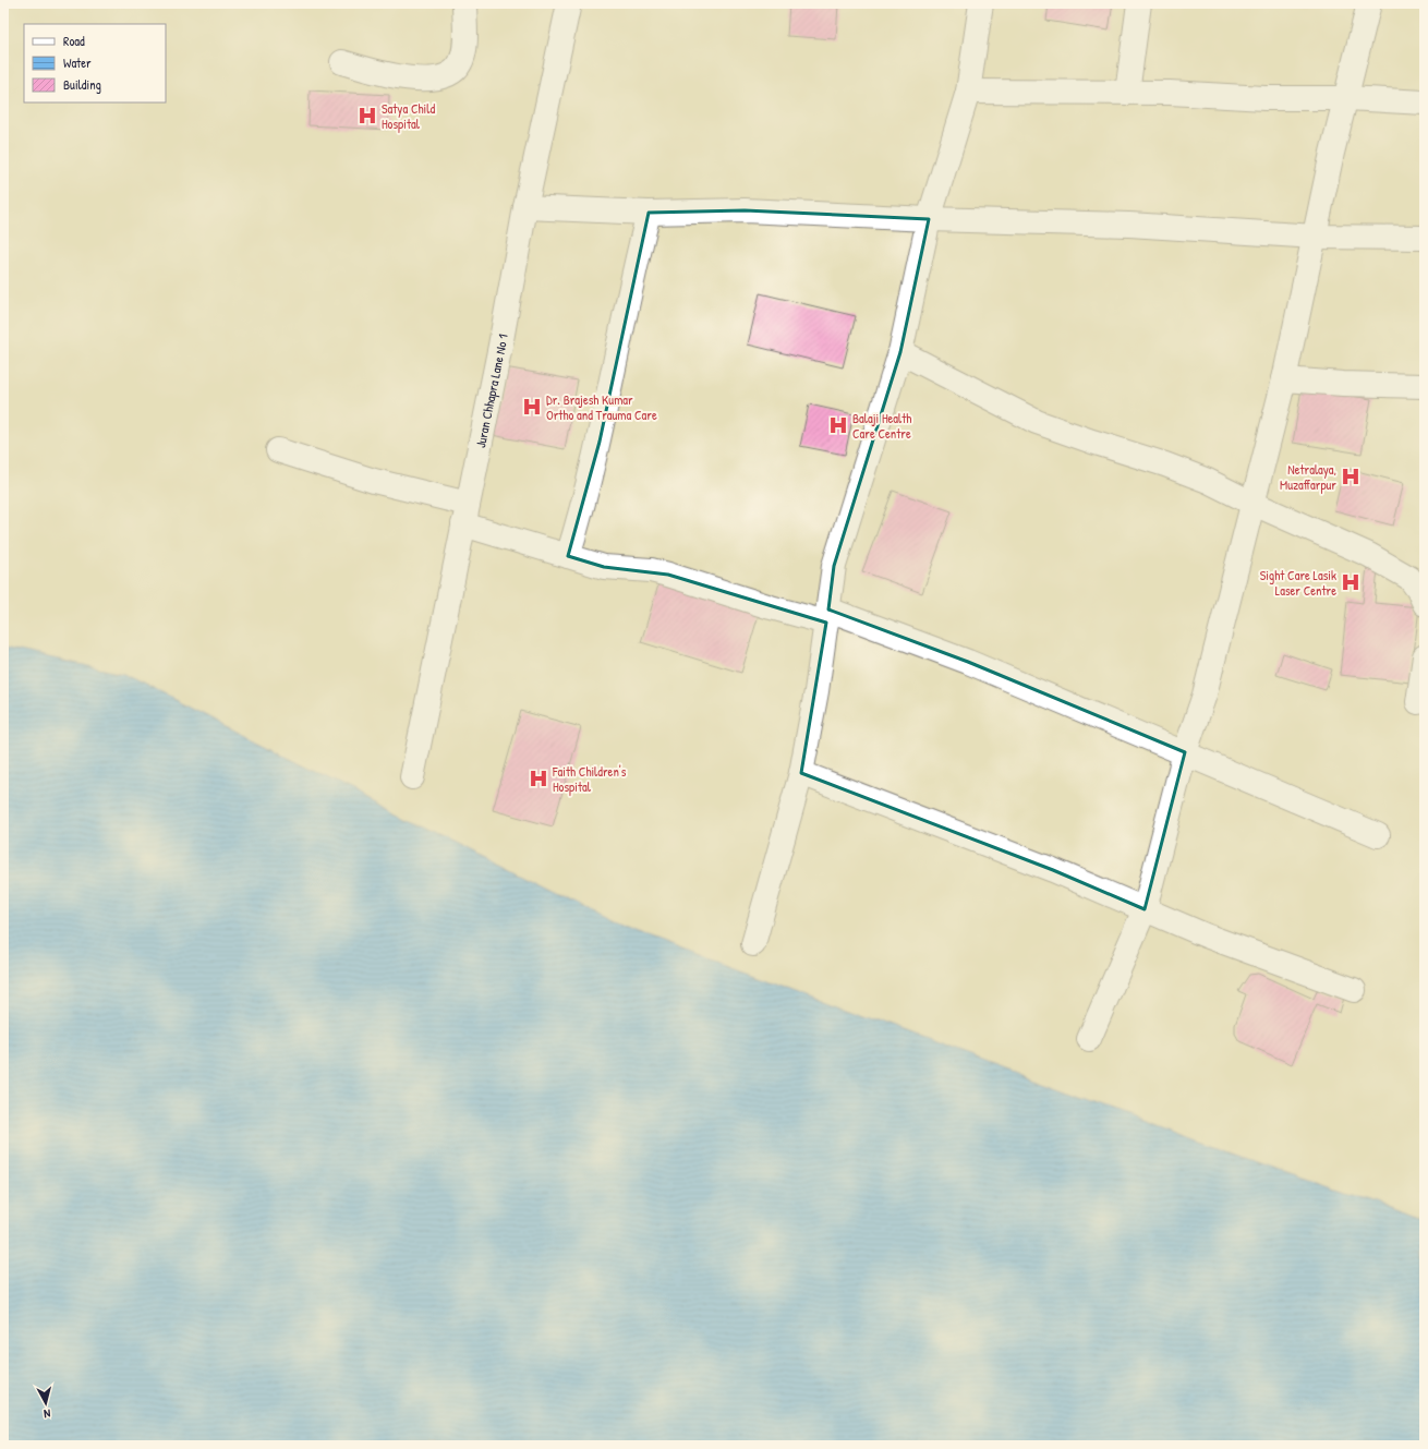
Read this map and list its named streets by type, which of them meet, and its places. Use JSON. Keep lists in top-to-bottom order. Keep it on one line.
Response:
{"streets":{"street":["Juran Chhapra Lane No 1"]},"places":{"hospital":["Satya Child Hospital","Dr. Brajesh Kumar Ortho and Trauma Care","Balaji Health Care Centre","Netralaya, Muzaffarpur","Sight Care Lasik Laser Centre","Faith Children's Hospital"]},"legend":["Road","Water","Building"],"north":"bottom"}
